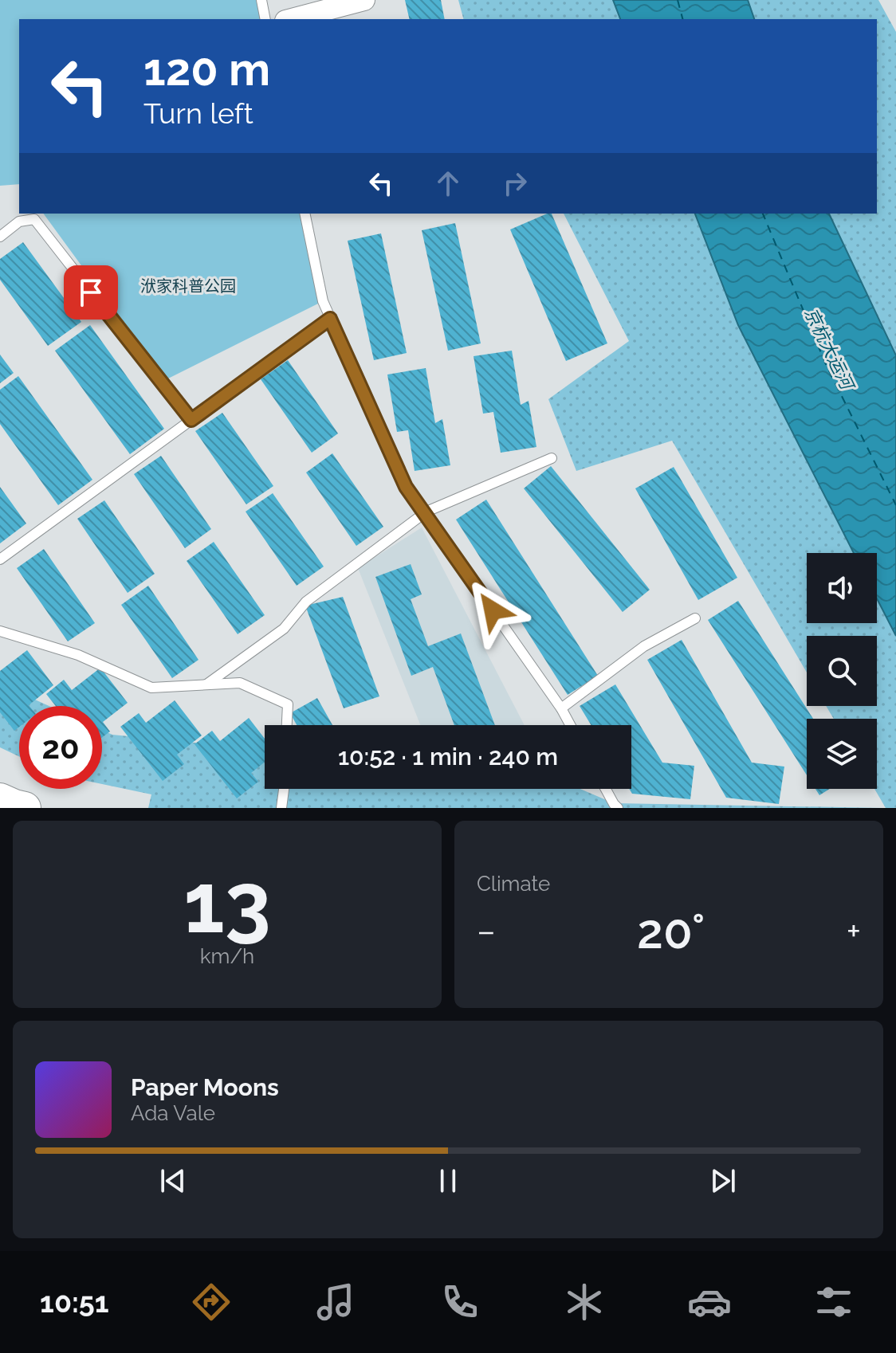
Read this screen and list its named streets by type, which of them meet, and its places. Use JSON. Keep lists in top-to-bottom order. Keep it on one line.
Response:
{"water":["京杭大运河"],"parks":["洑家科普公园"],"page":{"turn":["120 m","Turn left"],"limit":"20","trip":"10:52 · 1 min · 240 m","tile":[["13","km/h"],"Climate"],"heat":["−","20°","+"],"song":["Paper Moons","Ada Vale"],"tabs":"10:51"}}
